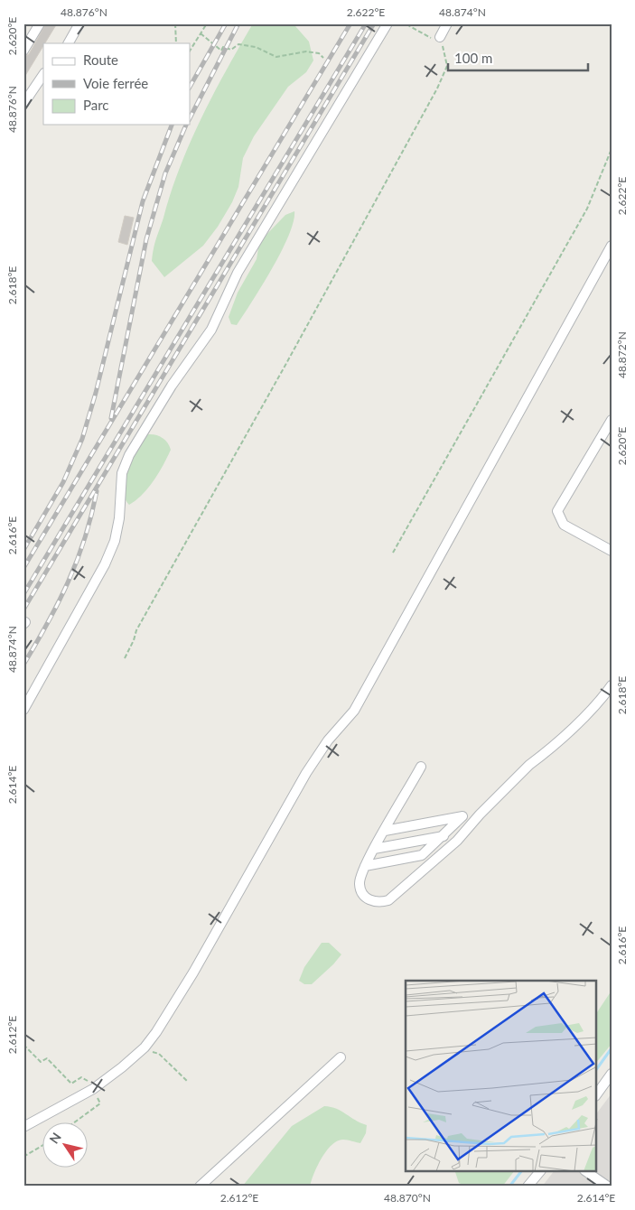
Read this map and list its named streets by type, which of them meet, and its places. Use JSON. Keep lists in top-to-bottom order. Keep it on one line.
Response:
{"legend":["Route","Voie ferrée","Parc"],"scale_bar":"100 m","north":"top left","coordinates":["48.876°N","2.622°E","48.874°N","2.620°E","2.618°E","48.872°N","2.616°E","2.614°E","2.612°E","48.870°N"]}
